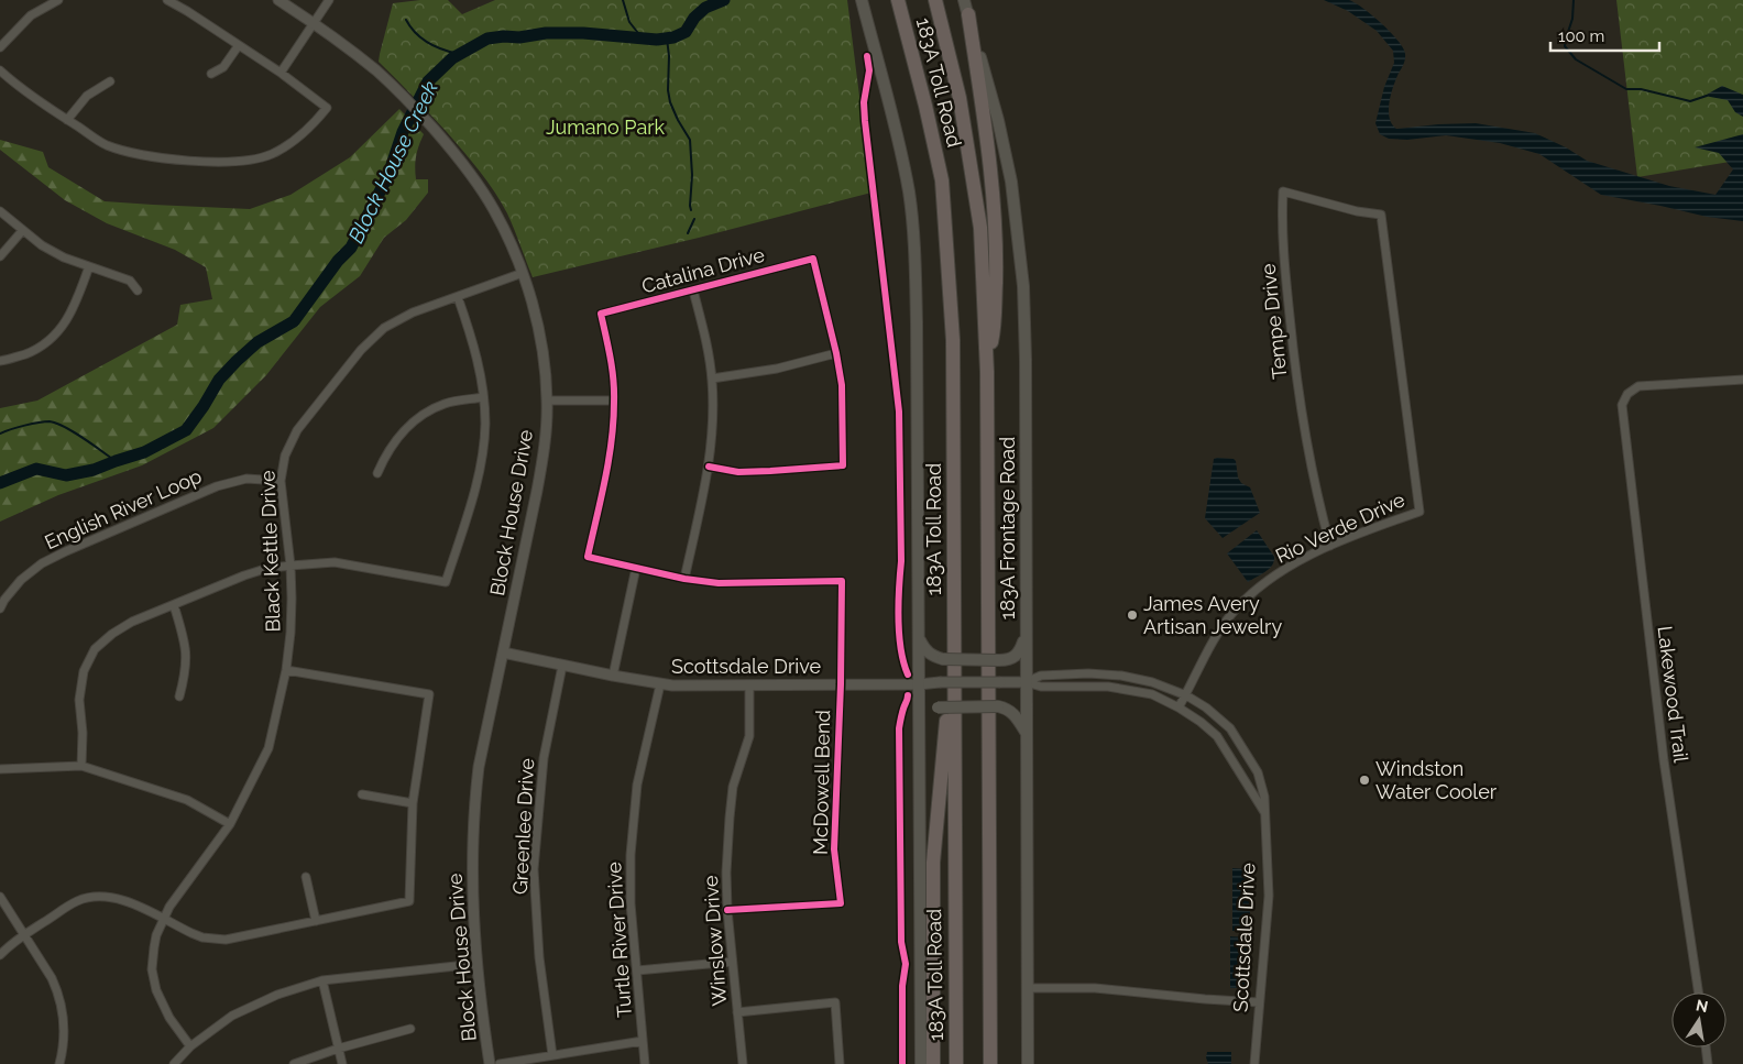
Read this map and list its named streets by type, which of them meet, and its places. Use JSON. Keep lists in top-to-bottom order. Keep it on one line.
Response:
{"streets":{"highway":["183A Toll Road"],"main road":["183A Frontage Road"],"street":["Catalina Drive","Tempe Drive","English River Loop","Block House Drive","Rio Verde Drive","Black Kettle Drive","Scottsdale Drive","Lakewood Trail","McDowell Bend","Greenlee Drive","Turtle River Drive","Winslow Drive"]},"crossings":[["Tempe Drive","Rio Verde Drive"],["English River Loop","Black Kettle Drive"],["Block House Drive","Black Kettle Drive"],["Block House Drive","Scottsdale Drive"],["183A Frontage Road","Scottsdale Drive"],["Rio Verde Drive","Scottsdale Drive"],["Scottsdale Drive","McDowell Bend"],["Scottsdale Drive","Greenlee Drive"],["Scottsdale Drive","Turtle River Drive"],["Scottsdale Drive","Winslow Drive"],["McDowell Bend","Winslow Drive"]],"water":["Block House Creek"],"parks":["Jumano Park"],"places":["James Avery Artisan Jewelry","Windston Water Cooler"],"scale_bar":"100 m","north":"top"}
